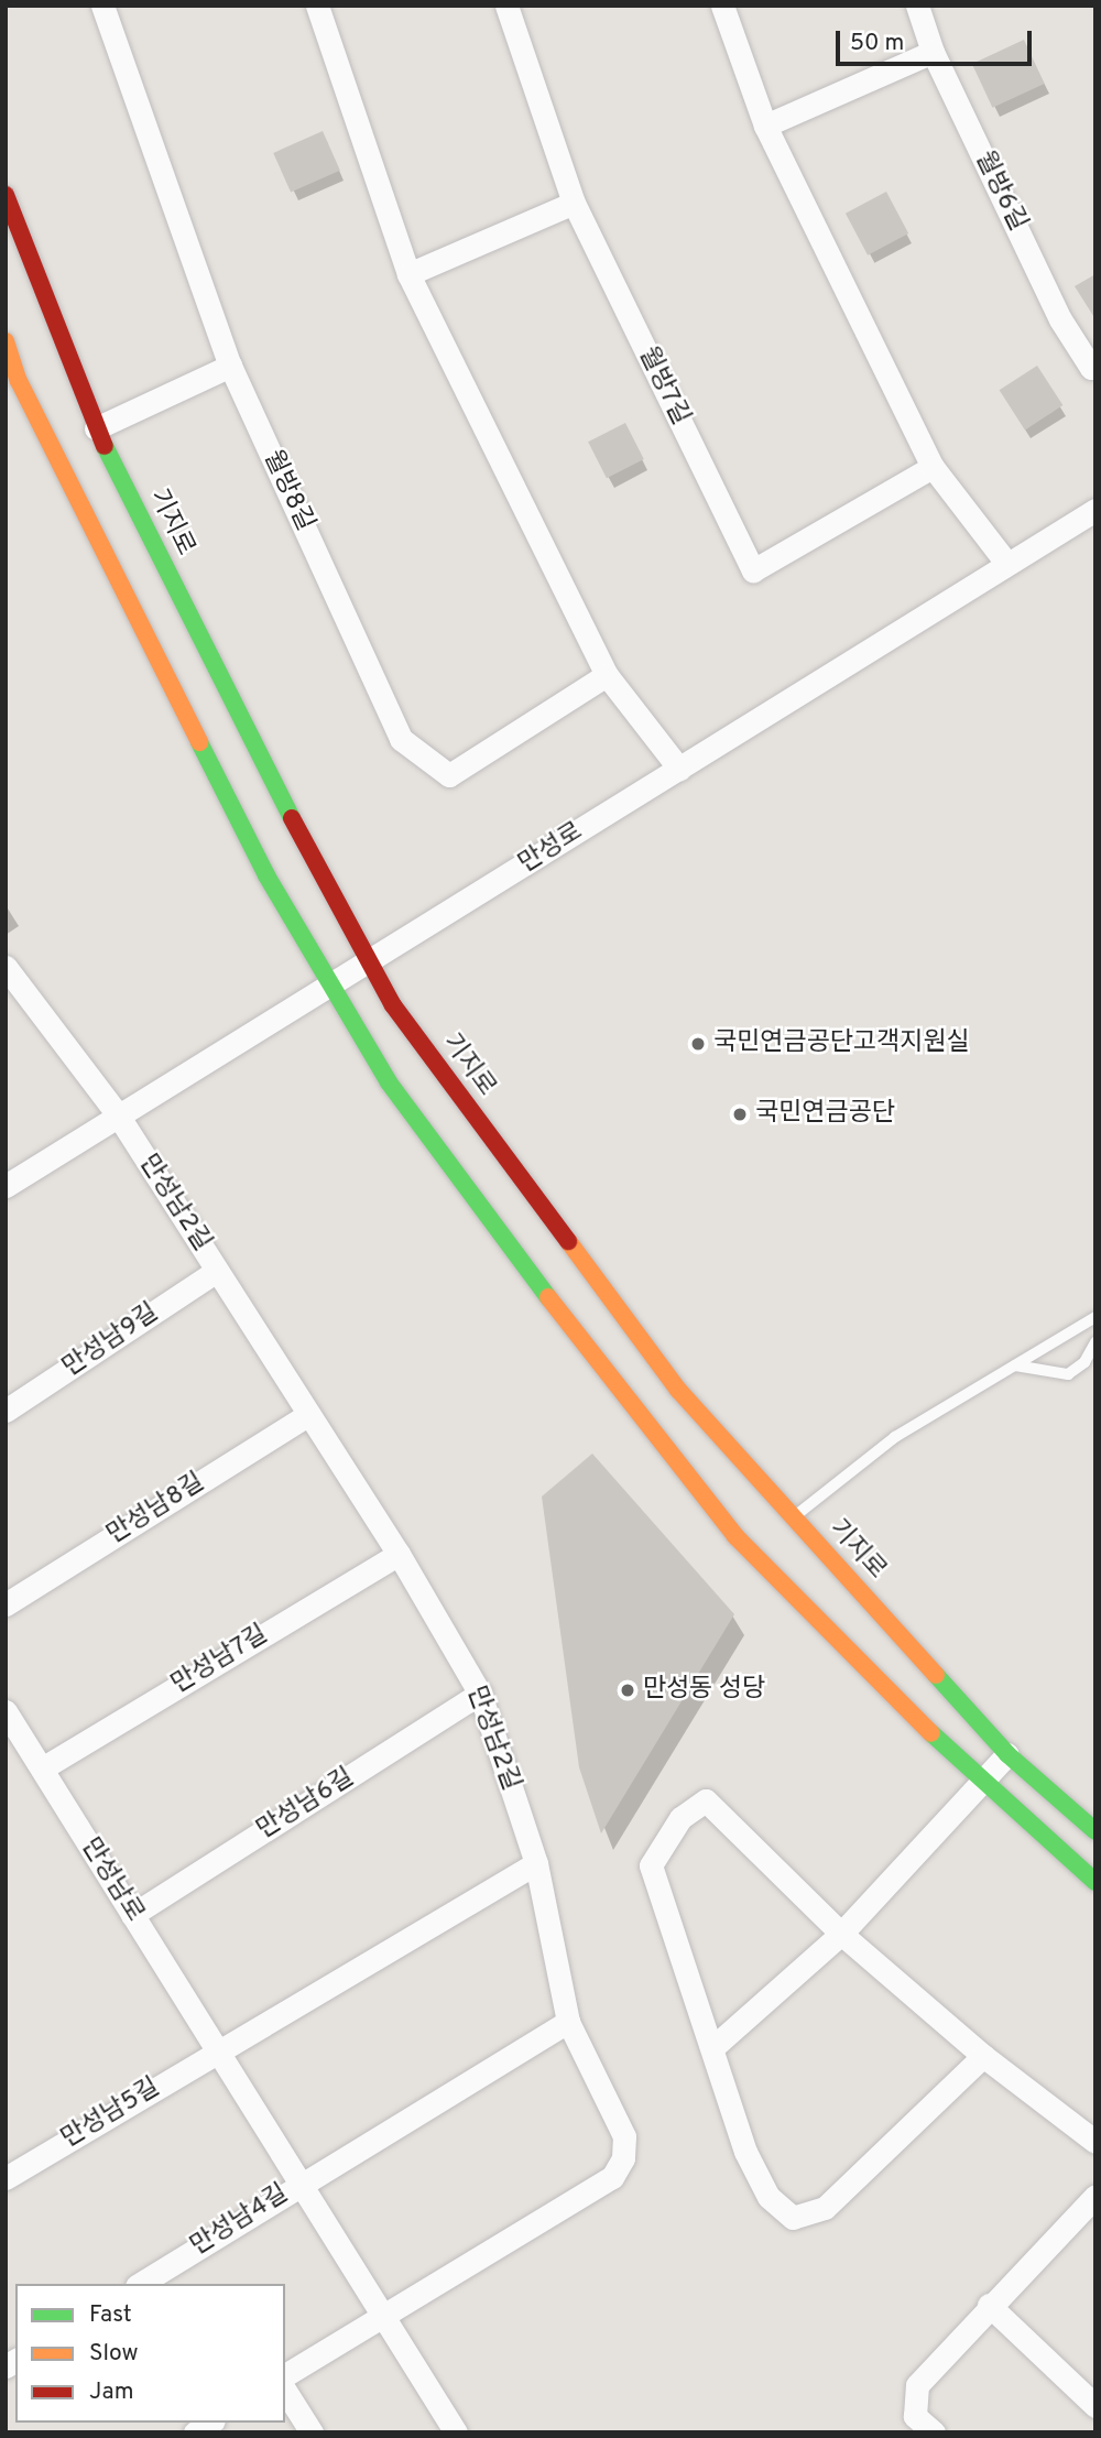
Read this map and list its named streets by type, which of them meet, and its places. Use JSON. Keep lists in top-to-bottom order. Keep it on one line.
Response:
{"streets":{"street":["월방6길","월방7길","월방8길","기지로","만성로","만성남2길","만성남9길","만성남8길","만성남7길","만성남6길","만성남로","만성남5길","만성남4길"]},"crossings":[["기지로","만성로"],["만성로","만성남2길"],["만성남2길","만성남9길"],["만성남2길","만성남8길"],["만성남2길","만성남7길"],["만성남2길","만성남6길"],["만성남2길","만성남로"],["만성남7길","만성남로"],["만성남6길","만성남로"],["만성남로","만성남5길"],["만성남로","만성남4길"]],"places":["국민연금공단고객지원실","국민연금공단","만성동 성당"],"legend":["Fast","Slow","Jam"],"scale_bar":"50 m"}
